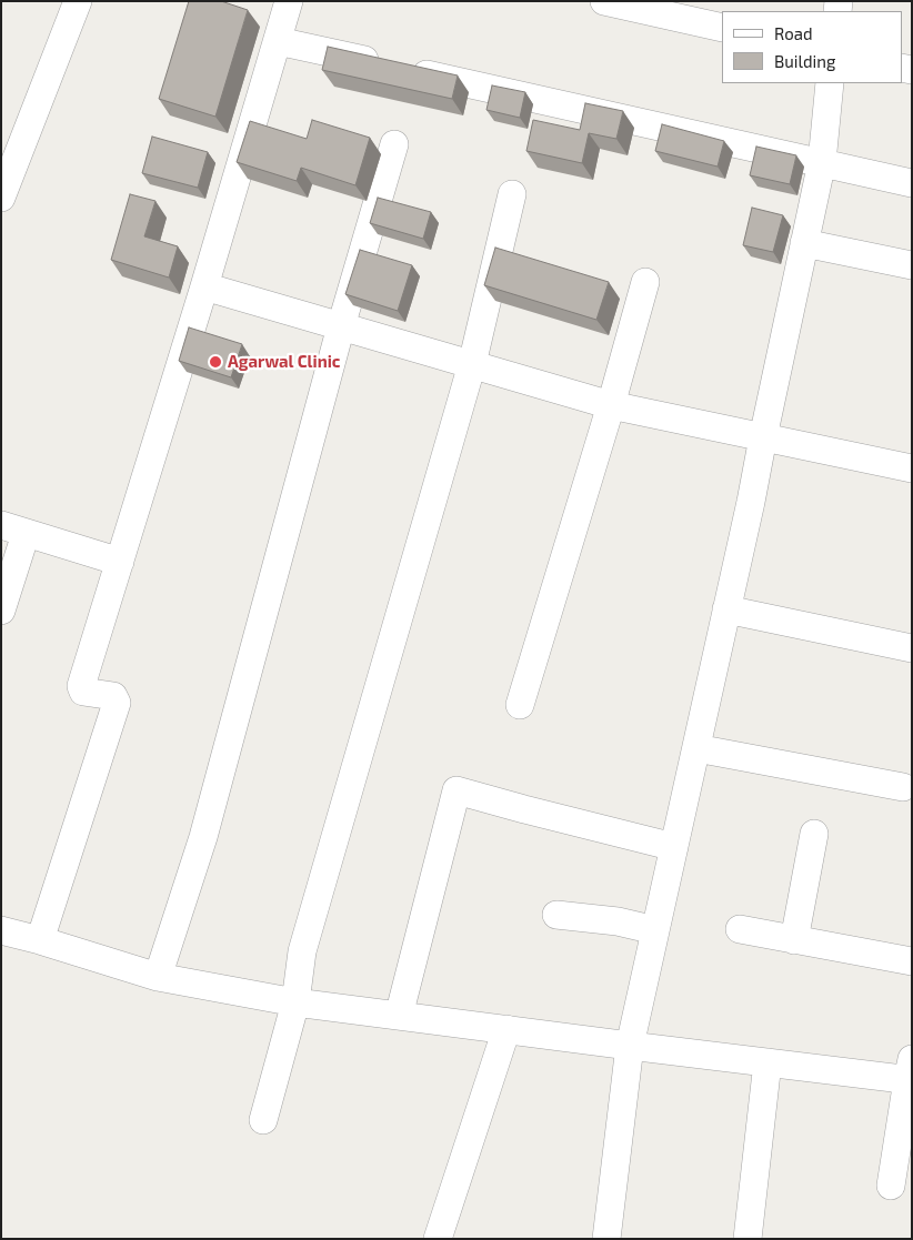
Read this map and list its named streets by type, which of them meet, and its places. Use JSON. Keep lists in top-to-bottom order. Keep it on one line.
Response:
{"places":["Agarwal Clinic"],"legend":["Road","Building"]}
